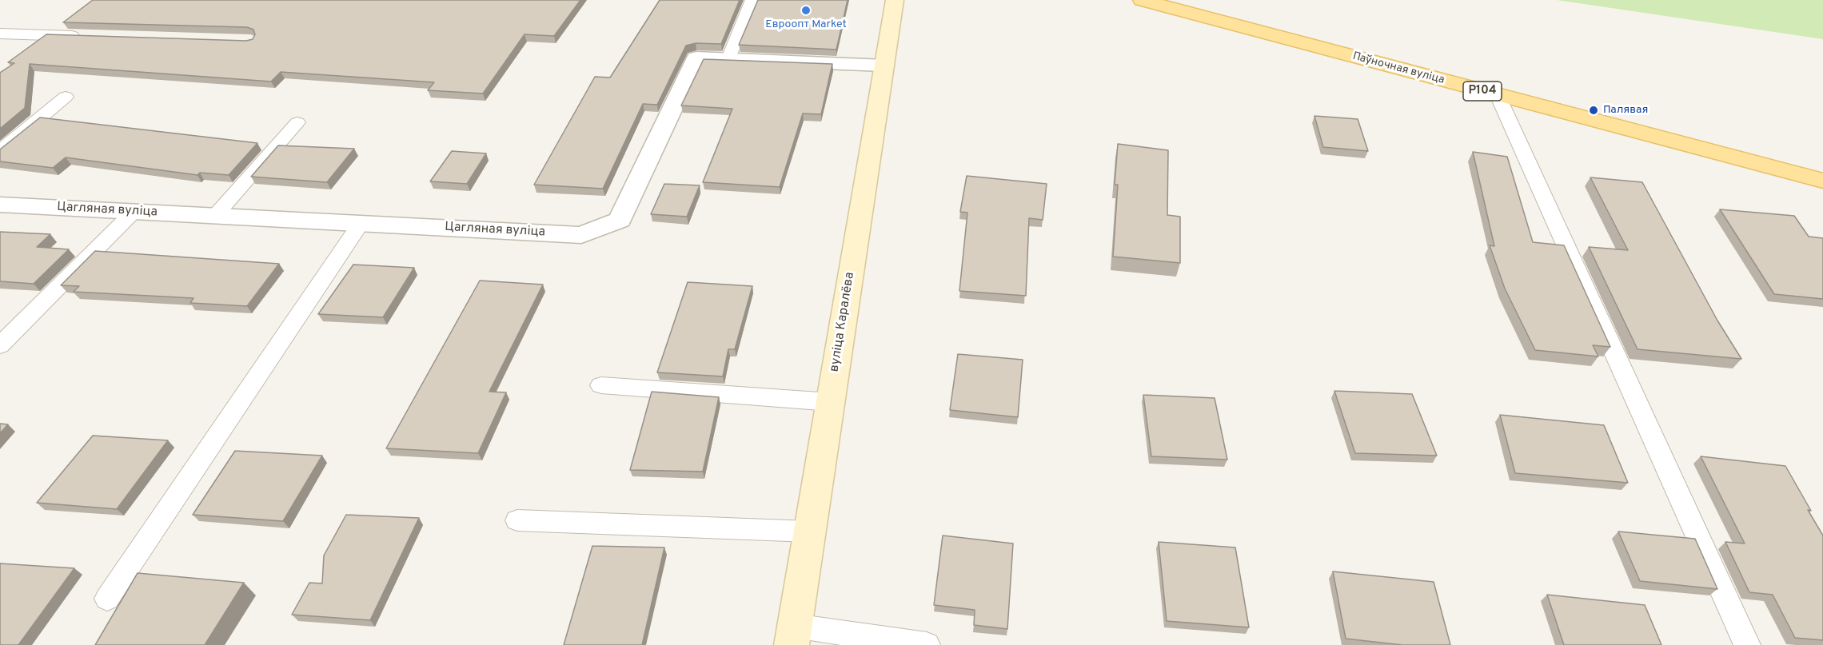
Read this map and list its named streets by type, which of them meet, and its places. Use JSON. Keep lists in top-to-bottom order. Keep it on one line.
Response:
{"streets":{"main road":["Паўночная вуліца","Р104","вуліца Каралёва"],"street":["Цагляная вуліца"]},"crossings":[["Цагляная вуліца","вуліца Каралёва"]],"places":["Евроопт Market","Палявая"]}
